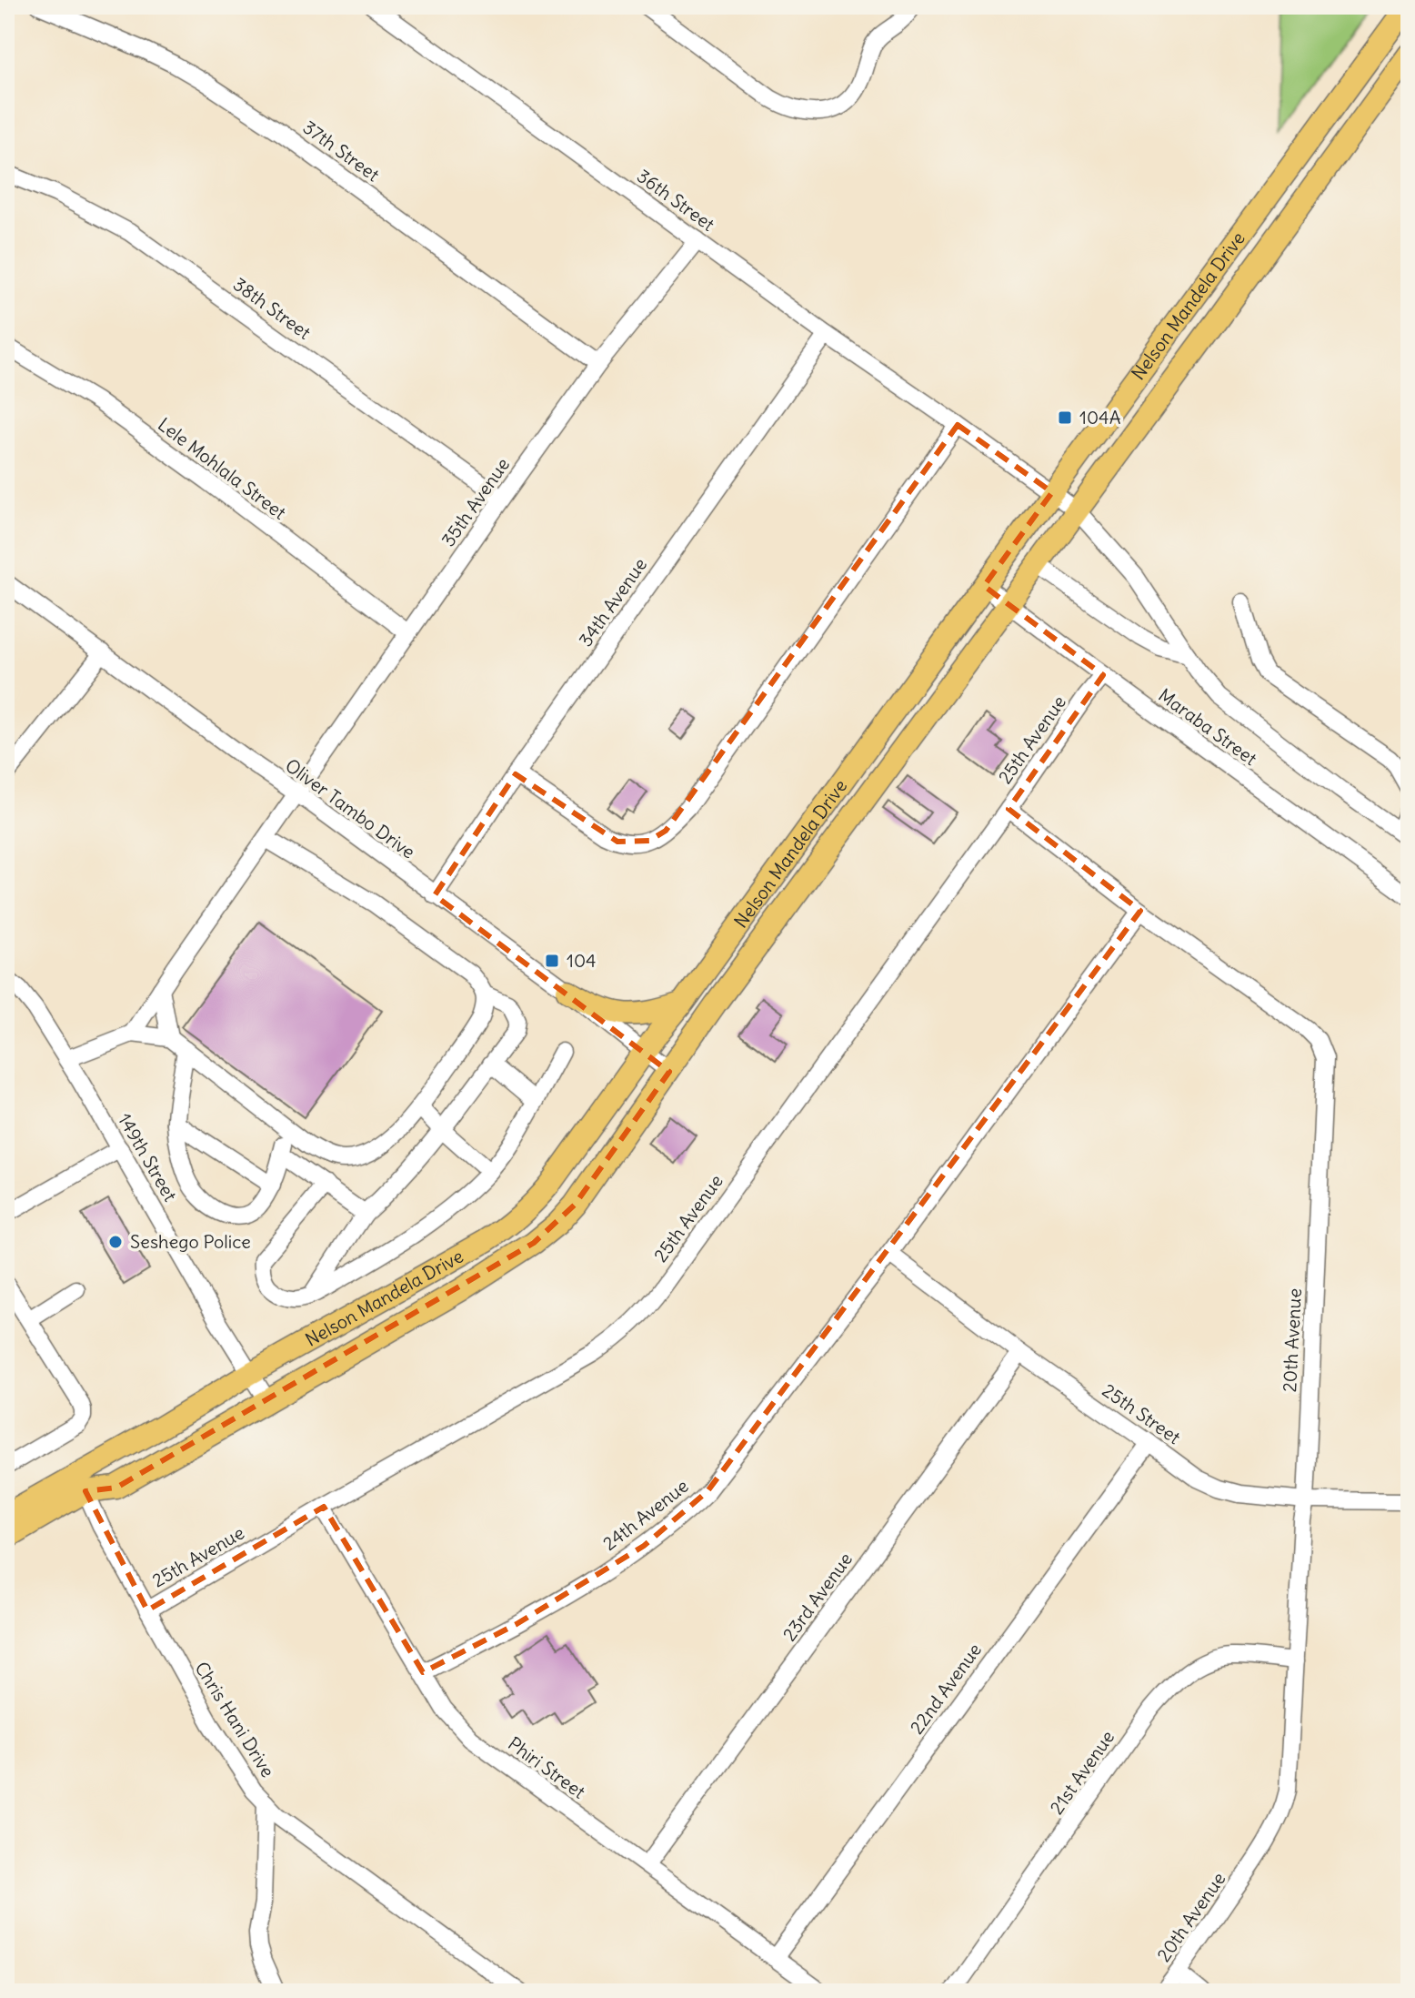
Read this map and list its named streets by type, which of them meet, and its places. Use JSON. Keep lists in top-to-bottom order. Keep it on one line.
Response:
{"streets":{"main road":["Nelson Mandela Drive"],"street":["37th Street","36th Street","38th Street","Lele Mohlala Street","35th Avenue","34th Avenue","Maraba Street","25th Avenue","Oliver Tambo Drive","149th Street","20th Avenue","25th Street","24th Avenue","23rd Avenue","22nd Avenue","Chris Hani Drive","Phiri Street","21st Avenue"]},"crossings":[["37th Street","35th Avenue"],["36th Street","Nelson Mandela Drive"],["36th Street","35th Avenue"],["36th Street","34th Avenue"],["Nelson Mandela Drive","Maraba Street"],["Nelson Mandela Drive","Oliver Tambo Drive"],["Nelson Mandela Drive","149th Street"],["Nelson Mandela Drive","Chris Hani Drive"],["38th Street","35th Avenue"],["Lele Mohlala Street","35th Avenue"],["35th Avenue","Oliver Tambo Drive"],["34th Avenue","Oliver Tambo Drive"],["Maraba Street","25th Avenue"],["25th Avenue","20th Avenue"],["25th Avenue","Chris Hani Drive"],["25th Avenue","Phiri Street"],["20th Avenue","25th Street"],["20th Avenue","24th Avenue"],["20th Avenue","21st Avenue"],["25th Street","24th Avenue"],["25th Street","23rd Avenue"],["25th Street","22nd Avenue"],["24th Avenue","Phiri Street"],["23rd Avenue","Phiri Street"],["22nd Avenue","Phiri Street"]],"places":{"transit":["104A","104"],"other":["Seshego Police"]}}
